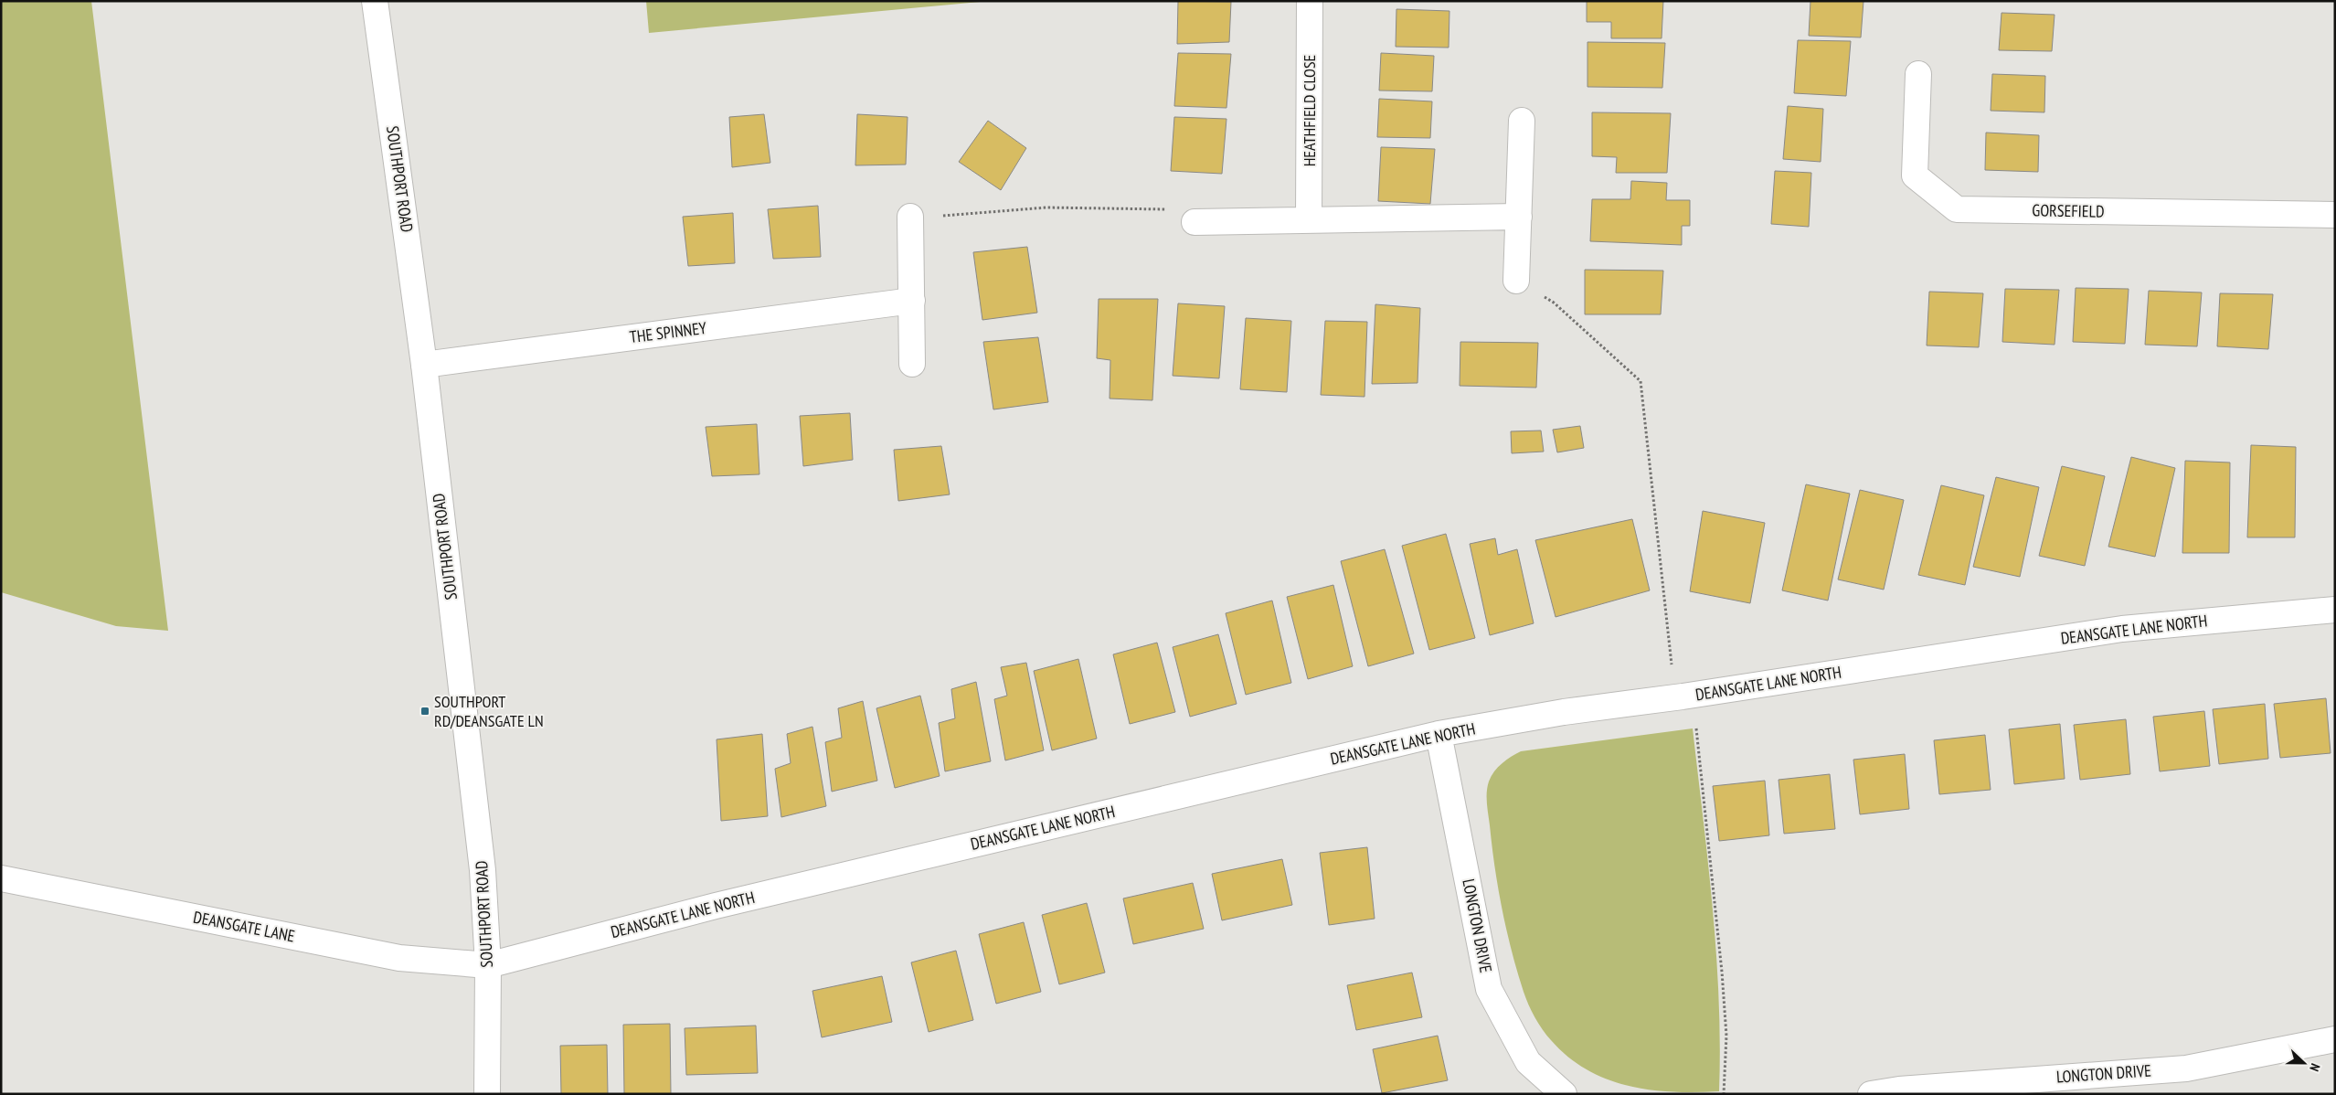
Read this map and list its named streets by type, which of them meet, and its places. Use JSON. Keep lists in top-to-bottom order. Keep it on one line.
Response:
{"streets":{"street":["HEATHFIELD CLOSE","SOUTHPORT ROAD","GORSEFIELD","THE SPINNEY","DEANSGATE LANE NORTH","LONGTON DRIVE","DEANSGATE LANE"]},"crossings":[["SOUTHPORT ROAD","THE SPINNEY"],["SOUTHPORT ROAD","DEANSGATE LANE NORTH"],["SOUTHPORT ROAD","DEANSGATE LANE"],["DEANSGATE LANE NORTH","LONGTON DRIVE"],["DEANSGATE LANE NORTH","DEANSGATE LANE"]],"places":{"transit":["SOUTHPORT RD/DEANSGATE LN"]},"north":"right"}
